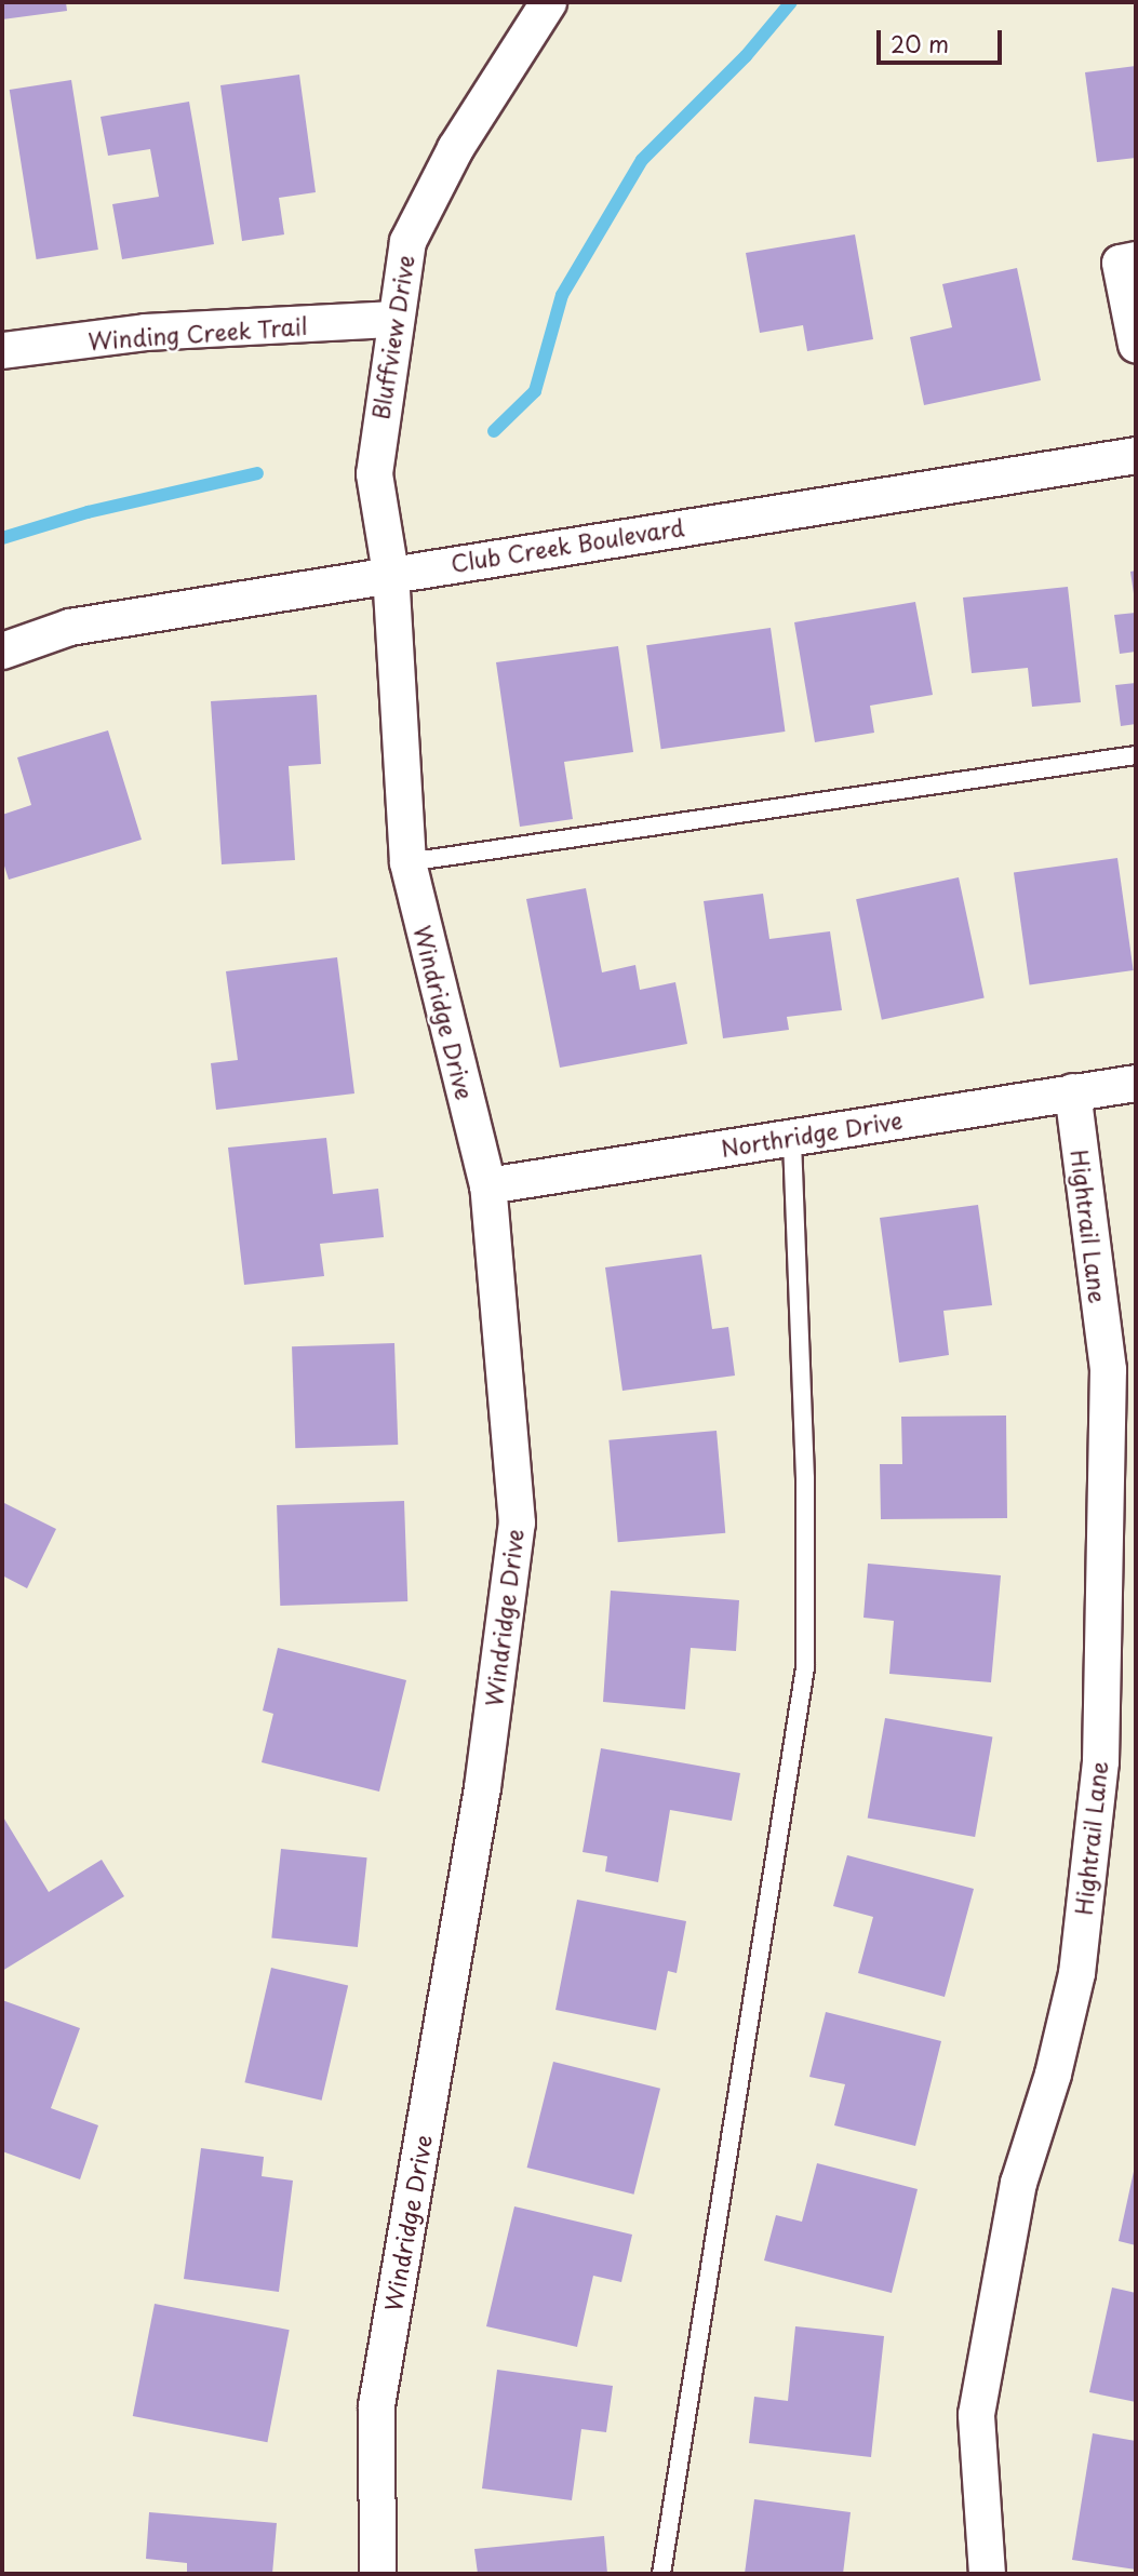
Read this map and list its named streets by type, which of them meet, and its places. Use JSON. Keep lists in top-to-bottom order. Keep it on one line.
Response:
{"streets":{"street":["Winding Creek Trail","Bluffview Drive","Club Creek Boulevard","Windridge Drive","Northridge Drive","Hightrail Lane"]},"crossings":[["Winding Creek Trail","Bluffview Drive"],["Bluffview Drive","Club Creek Boulevard"],["Bluffview Drive","Windridge Drive"],["Club Creek Boulevard","Windridge Drive"],["Windridge Drive","Northridge Drive"],["Northridge Drive","Hightrail Lane"]],"scale_bar":"20 m"}
